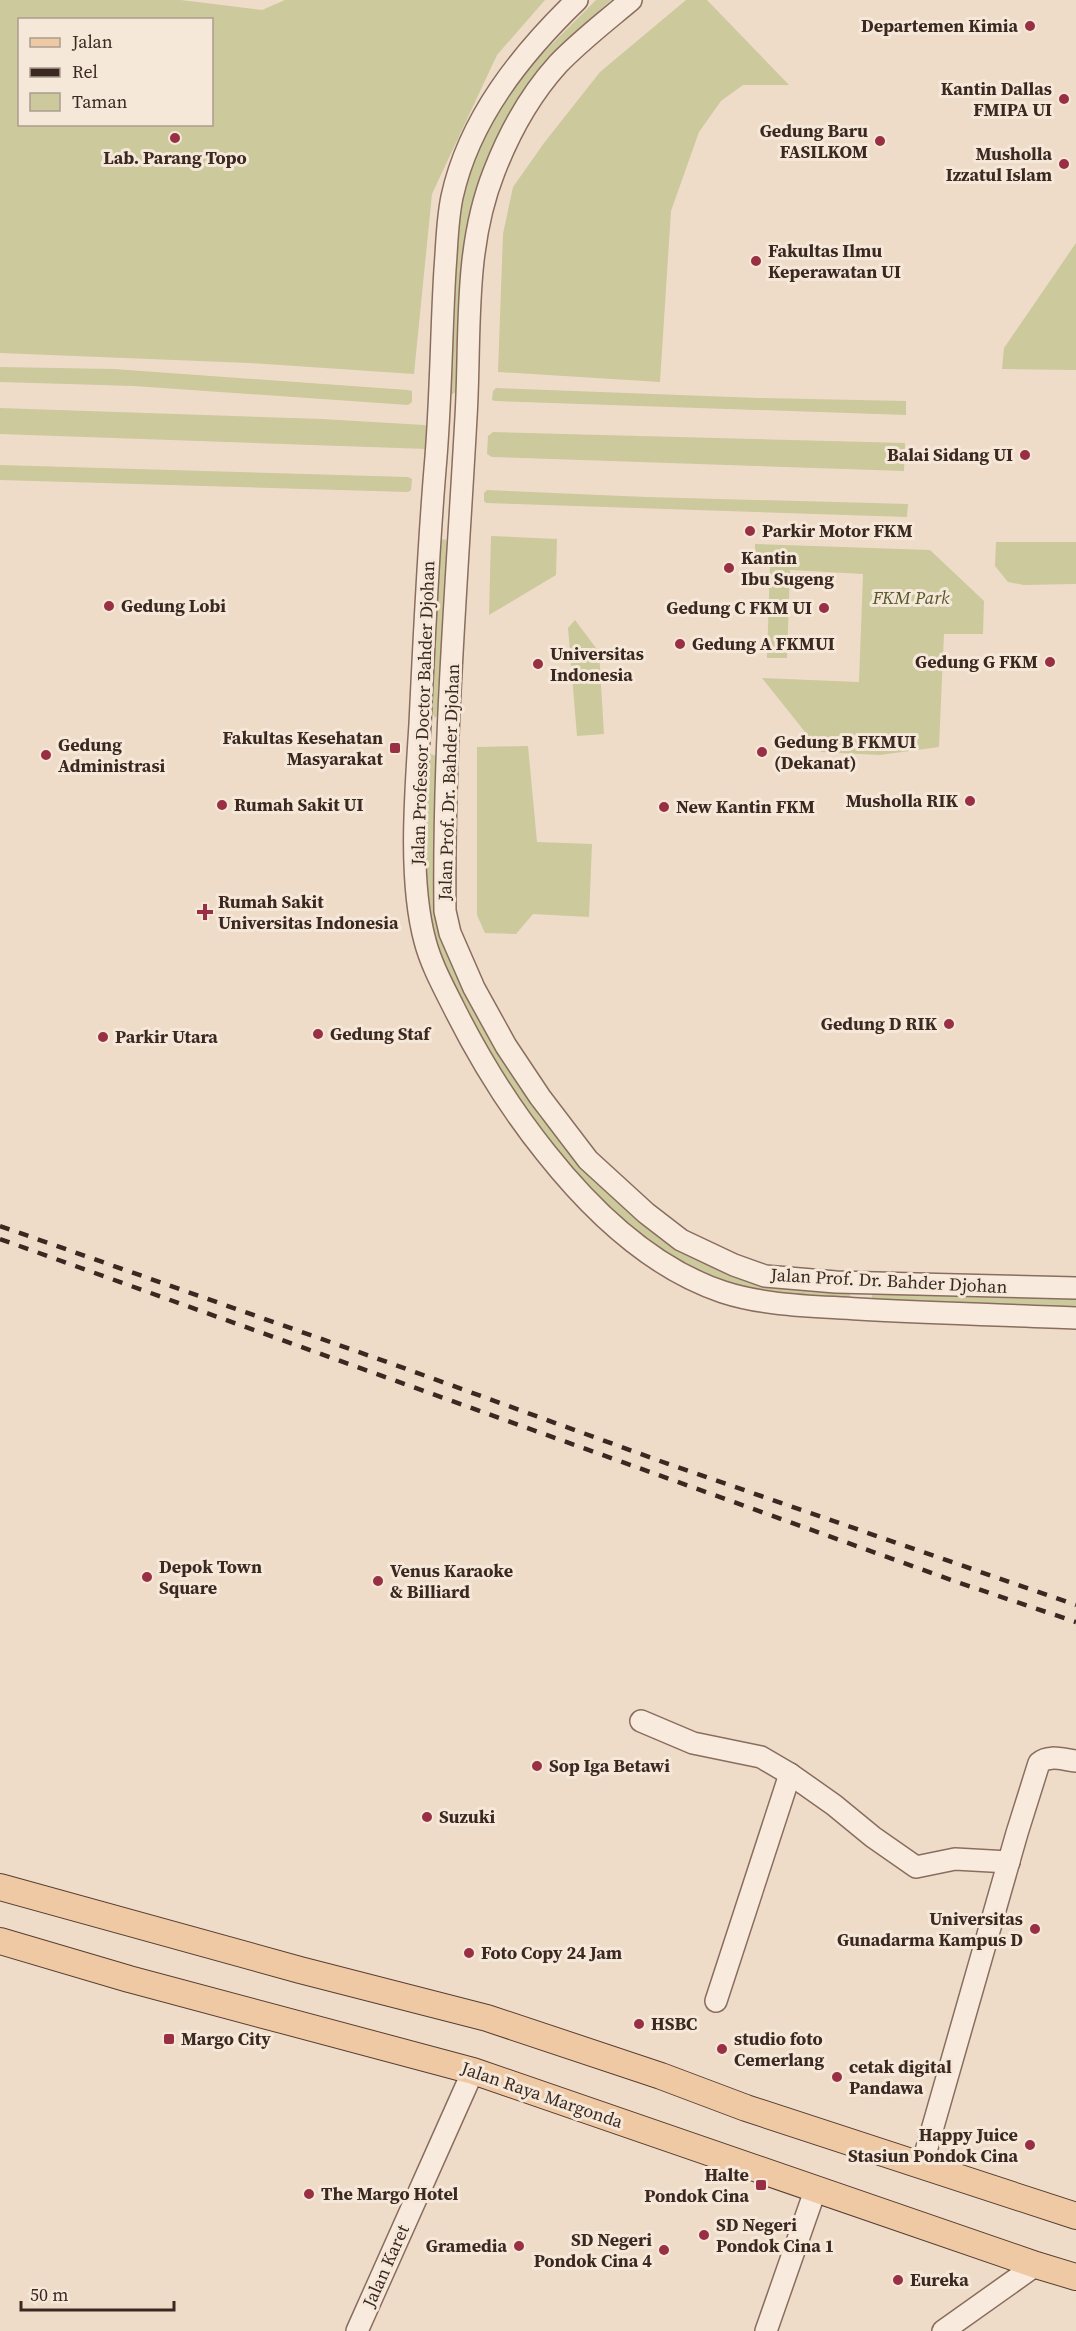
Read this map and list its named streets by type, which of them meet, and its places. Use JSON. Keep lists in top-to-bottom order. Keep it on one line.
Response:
{"streets":{"main road":["Jalan Raya Margonda"],"street":["Jalan Professor Doctor Bahder Djohan","Jalan Prof. Dr. Bahder Djohan","Jalan Karet"]},"crossings":[["Jalan Raya Margonda","Jalan Karet"]],"parks":["FKM Park"],"places":{"other":["Departemen Kimia","Kantin Dallas FMIPA UI","Lab. Parang Topo","Gedung Baru FASILKOM","Musholla Izzatul Islam","Fakultas Ilmu Keperawatan UI","Balai Sidang UI","Parkir Motor FKM","Kantin Ibu Sugeng","Gedung Lobi","Gedung C FKM UI","Gedung A FKMUI","Gedung G FKM","Universitas Indonesia","Gedung B FKMUI (Dekanat)","Gedung Administrasi","Musholla RIK","Rumah Sakit UI","New Kantin FKM","Gedung D RIK","Gedung Staf","Parkir Utara","Depok Town Square","Venus Karaoke & Billiard","Sop Iga Betawi","Suzuki","Universitas Gunadarma Kampus D","Foto Copy 24 Jam","HSBC","studio foto Cemerlang","cetak digital Pandawa","Happy Juice Stasiun Pondok Cina","The Margo Hotel","SD Negeri Pondok Cina 1","Gramedia","SD Negeri Pondok Cina 4","Eureka"],"transit":["Fakultas Kesehatan Masyarakat","Margo City","Halte Pondok Cina"],"health":["Rumah Sakit Universitas Indonesia"]},"legend":["Jalan","Rel","Taman"],"scale_bar":"50 m"}
